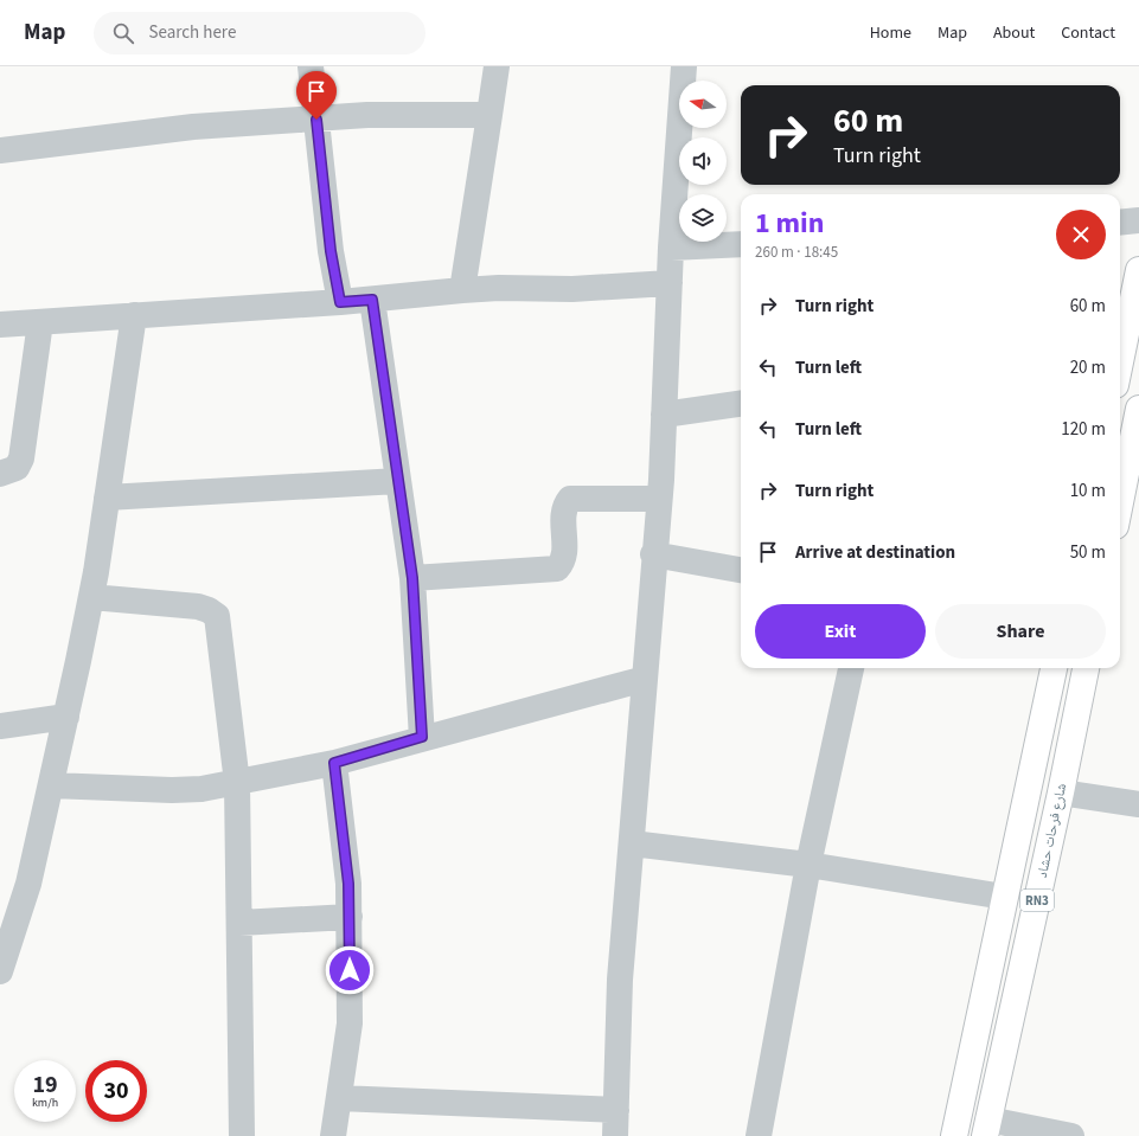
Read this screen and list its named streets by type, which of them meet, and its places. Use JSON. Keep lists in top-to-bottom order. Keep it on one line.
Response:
{"streets":{"main road":["شارع فرحات حشاد","RN3"]},"north":"left","page":{"header":"Map","search":"Search here","nav":["Home","Map","About","Contact"],"turn":["60 m","Turn right"],"heading":["1 min","260 m · 18:45"],"list":[{"name":"Turn right","value":"60 m"},{"name":"Turn left","value":"20 m"},{"name":"Turn left","value":"120 m"},{"name":"Turn right","value":"10 m"},{"name":"Arrive at destination","value":"50 m"}],"buttons":["Exit","Share"],"speed":"19 km/h","limit":"30"}}
